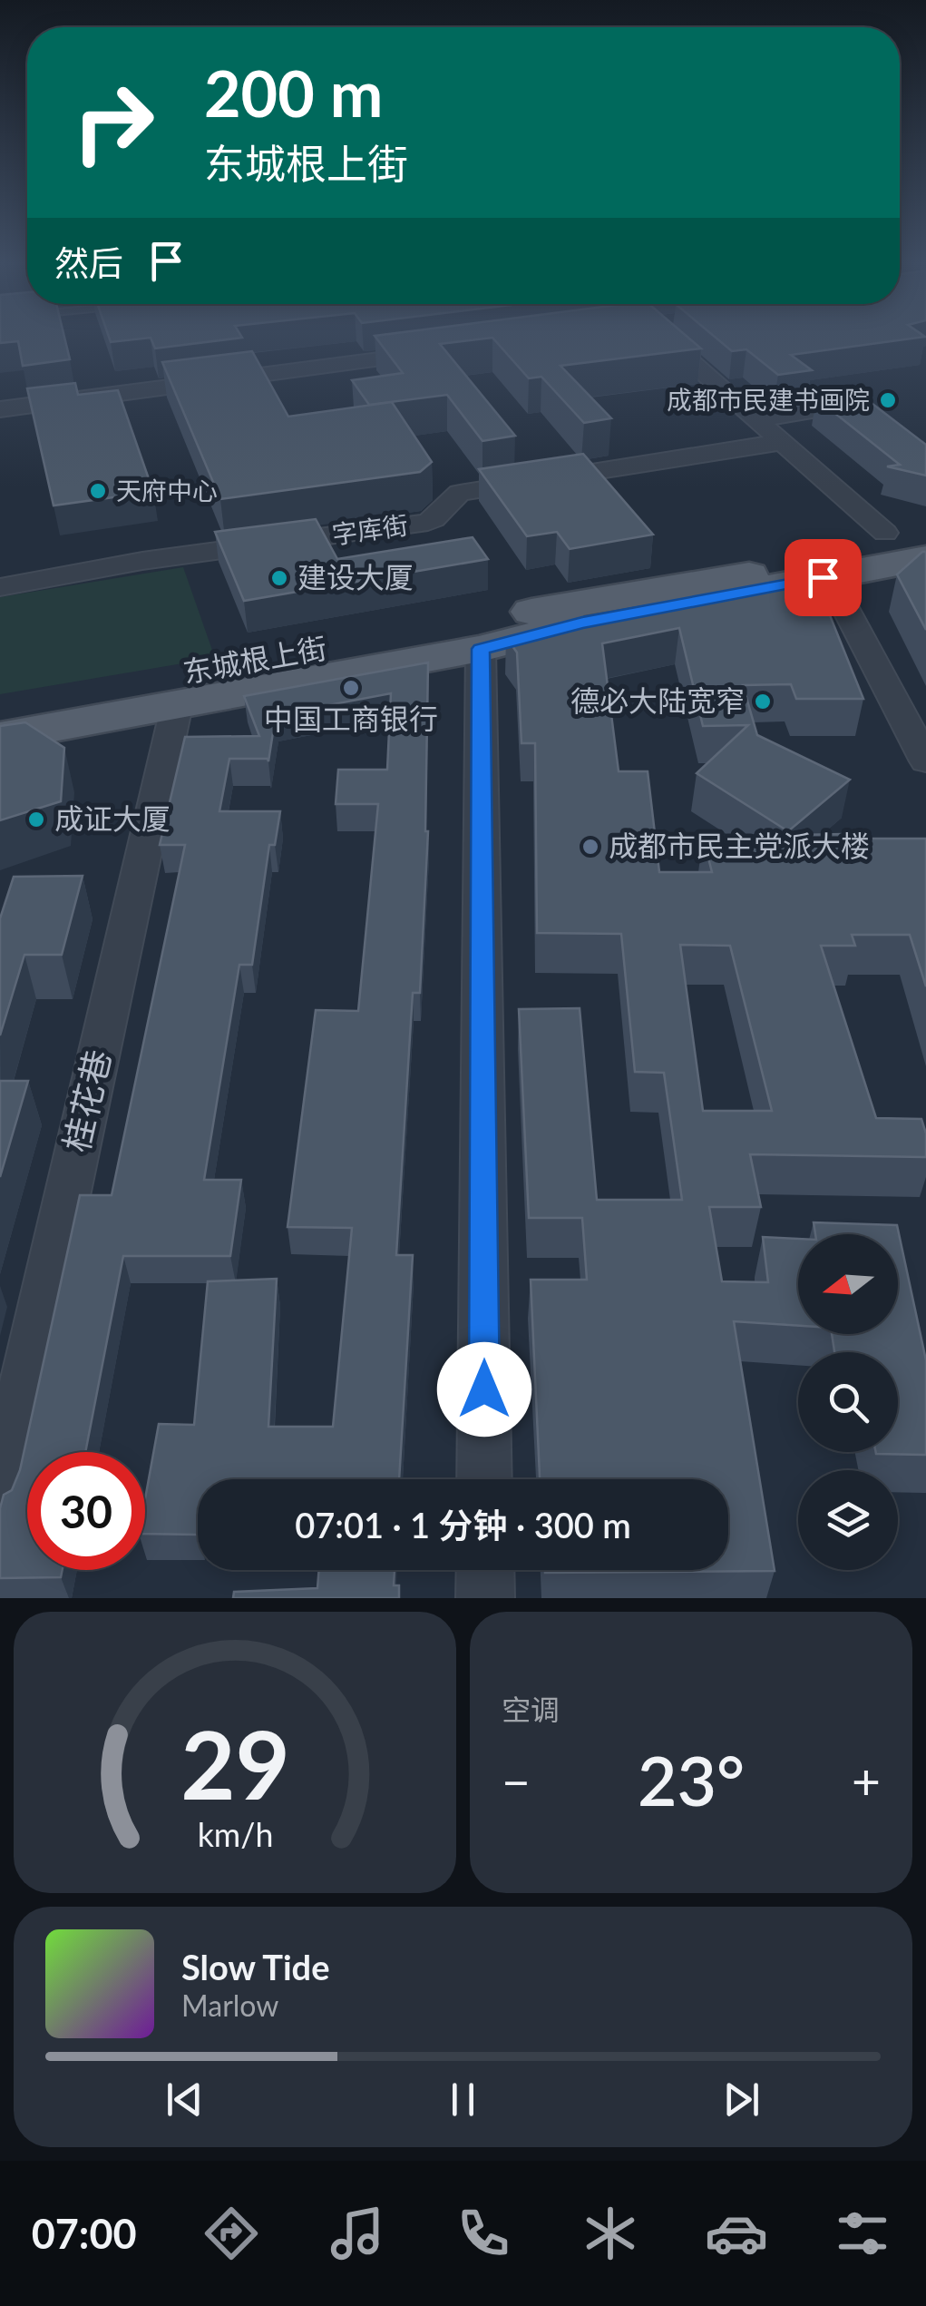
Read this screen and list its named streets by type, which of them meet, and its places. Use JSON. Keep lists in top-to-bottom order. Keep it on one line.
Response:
{"streets":{"main road":["东城根上街"],"street":["字库街","桂花巷"]},"crossings":[["东城根上街","桂花巷"]],"places":["成都市民建书画院","天府中心","建设大厦","中国工商银行","德必大陆宽窄","成证大厦","成都市民主党派大楼"],"north":"left","page":{"turn":["200 m","东城根上街"],"then":"然后","limit":"30","trip":"07:01 · 1 分钟 · 300 m","tile":"空调","heat":["−","23°","+"],"song":["Slow Tide","Marlow"],"tabs":"07:00","gauge":["29","km/h"]}}
